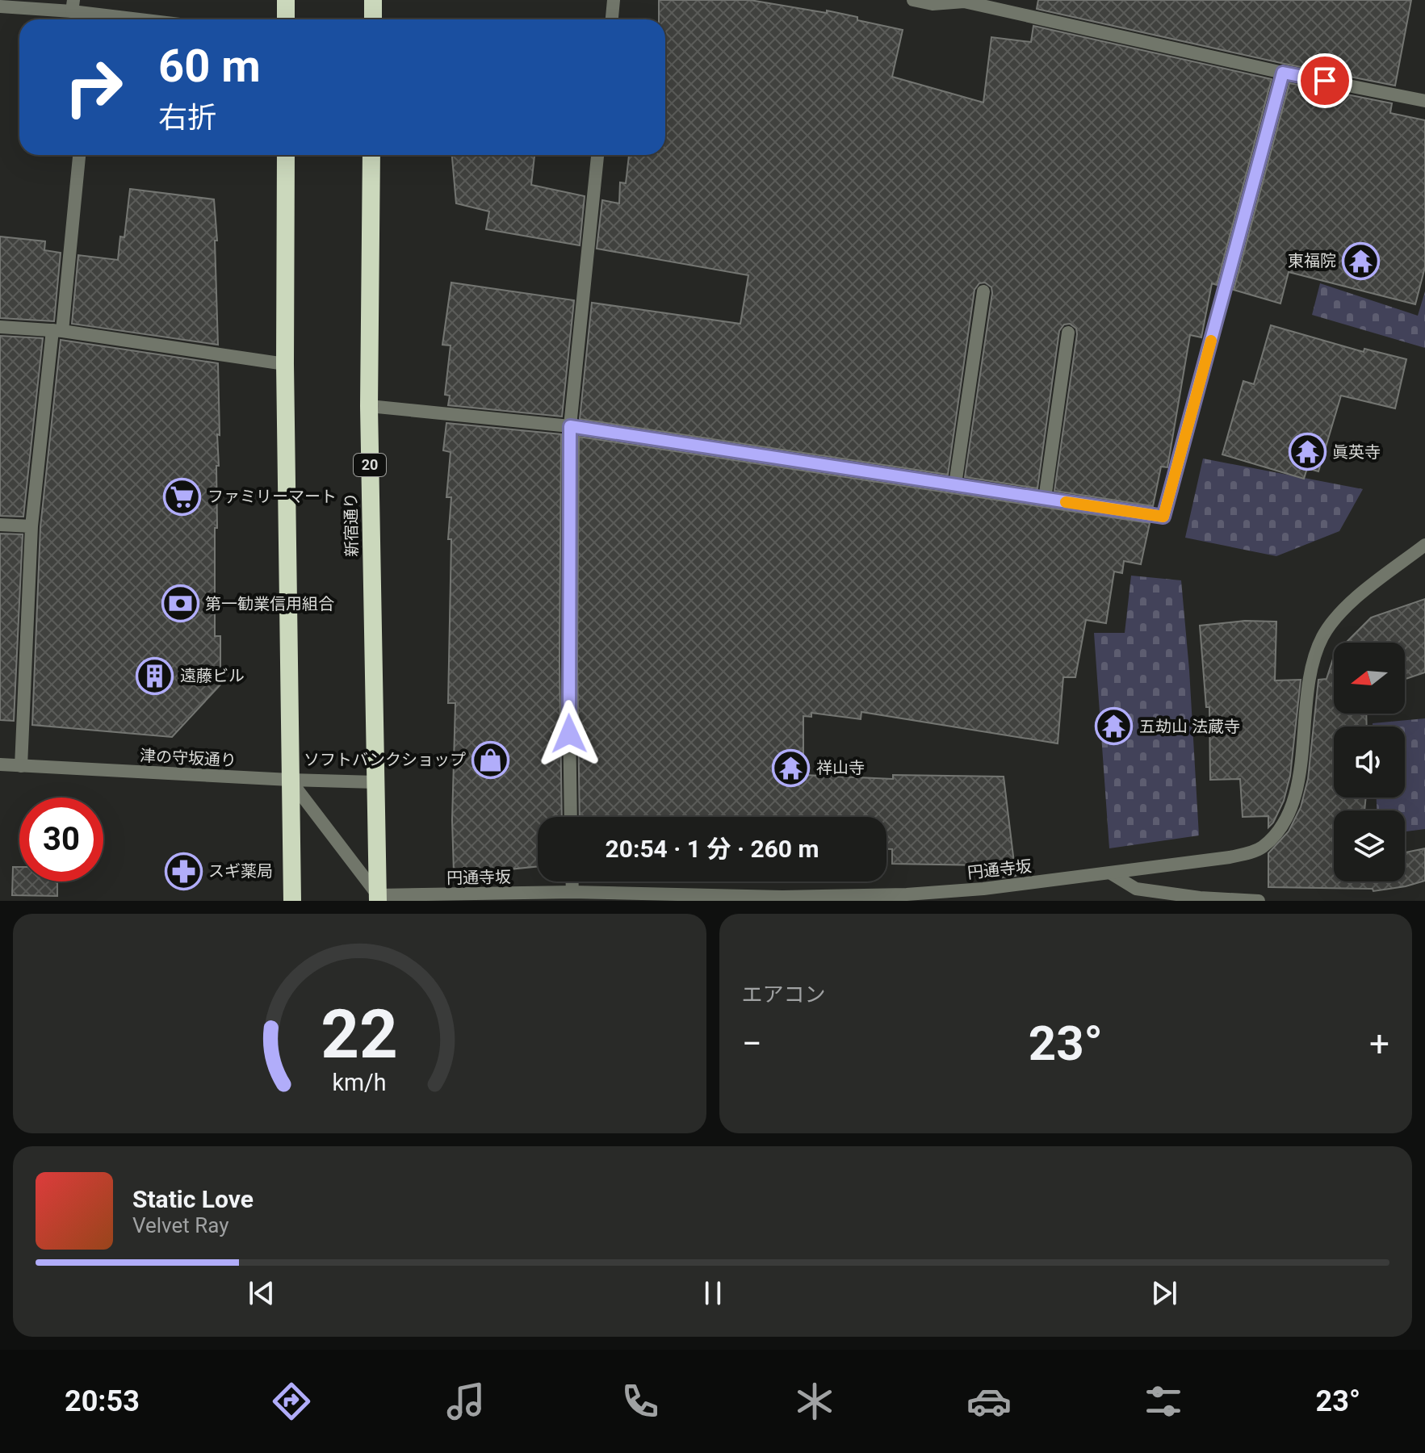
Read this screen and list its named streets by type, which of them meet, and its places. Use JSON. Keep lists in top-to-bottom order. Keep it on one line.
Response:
{"streets":{"highway":["20","新宿通り"],"street":["津の守坂通り","円通寺坂"]},"crossings":[["新宿通り","津の守坂通り"],["新宿通り","円通寺坂"]],"places":{"temple":["東福院","眞英寺","五劫山 法蔵寺","祥山寺"],"supermarket":["ファミリーマート"],"bank":["第一勧業信用組合"],"building":["遠藤ビル"],"shop":["ソフトバンクショップ"],"pharmacy":["スギ薬局"]},"north":"left","page":{"turn":["60 m","右折"],"limit":"30","trip":"20:54 · 1 分 · 260 m","tile":"エアコン","heat":["−","23°","+"],"song":["Static Love","Velvet Ray"],"tabs":["20:53","23°"],"gauge":["22","km/h"]}}
